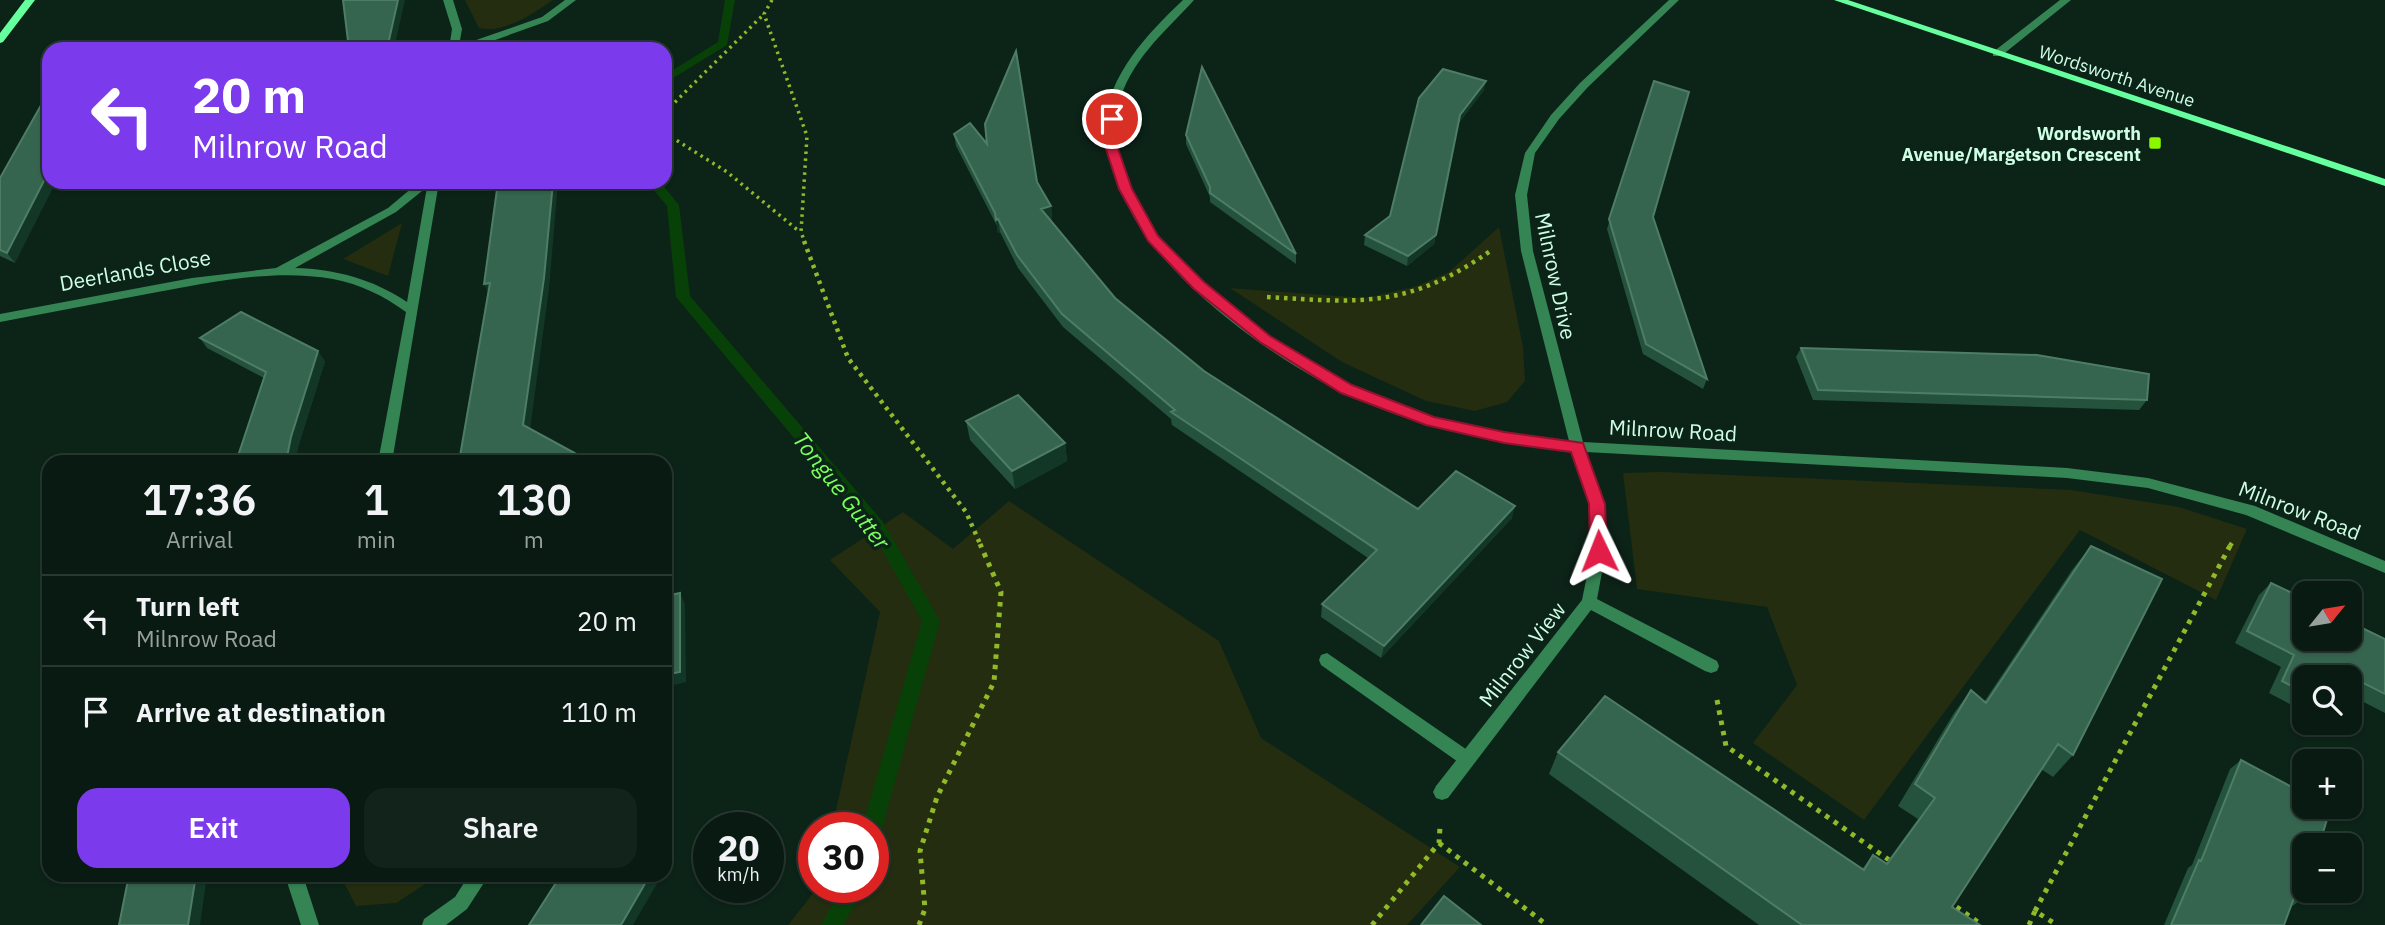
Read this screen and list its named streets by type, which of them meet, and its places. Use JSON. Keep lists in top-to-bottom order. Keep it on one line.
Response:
{"streets":{"street":["Wordsworth Avenue","Deerlands Close","Milnrow Drive","Milnrow Road","Milnrow View"]},"crossings":[["Milnrow Drive","Milnrow Road"],["Milnrow Drive","Milnrow View"],["Milnrow Road","Milnrow View"]],"water":["Tongue Gutter"],"places":{"transit":["Wordsworth Avenue/Margetson Crescent"]},"north":"top right","page":{"turn":["20 m","Milnrow Road"],"eta":["17:36","Arrival","1","min","130","m"],"list":[{"name":"Turn left","note":"Milnrow Road","value":"20 m"},{"name":"Arrive at destination","value":"110 m"}],"map_buttons":["+","−"],"buttons":["Exit","Share"],"speed":"20 km/h","limit":"30"}}
